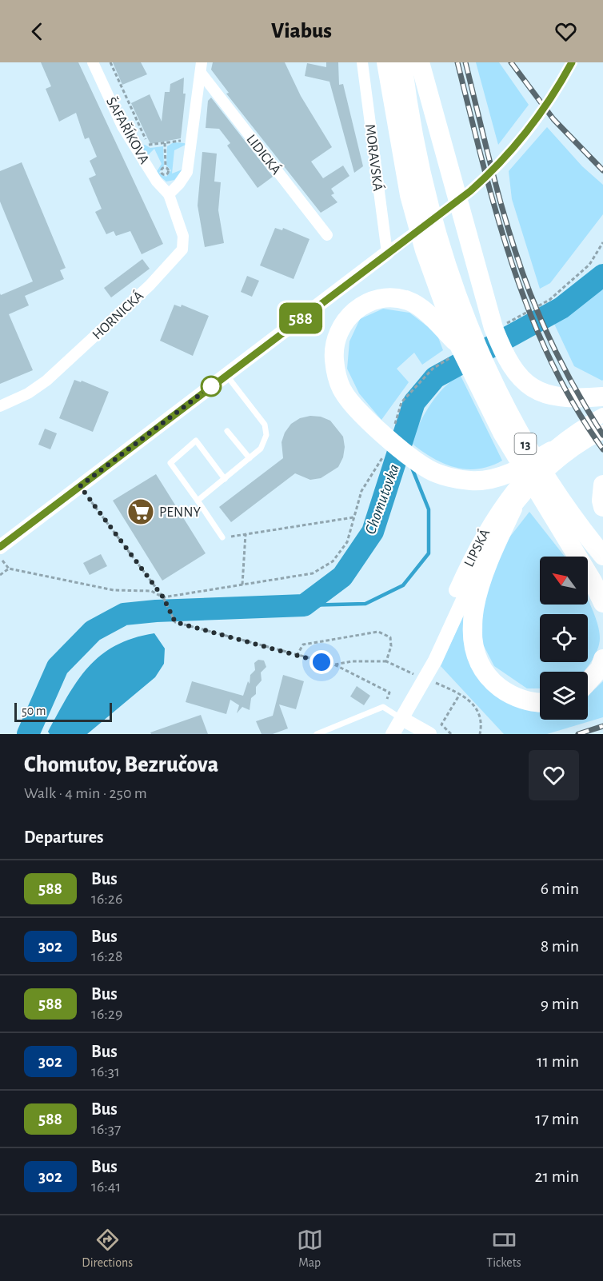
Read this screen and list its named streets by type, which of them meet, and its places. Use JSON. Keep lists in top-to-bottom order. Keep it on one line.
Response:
{"streets":{"highway":["13"],"street":["ŠAFAŘÍKOVA","LIDICKÁ","MORAVSKÁ","HORNICKÁ","LIPSKÁ"]},"crossings":[["ŠAFAŘÍKOVA","HORNICKÁ"]],"water":["Chomutovka"],"places":{"supermarket":["PENNY"]},"lines":["bus line 588"],"scale_bar":"50 m","north":"top left","page":{"header":"Viabus","on_map":"588","scale":"50 m","heading":[["Chomutov, Bezručova","Walk · 4 min · 250 m"],"Departures"],"list":[{"mark":"588","name":"Bus","note":"16:26","value":"6 min"},{"mark":"302","name":"Bus","note":"16:28","value":"8 min"},{"mark":"588","name":"Bus","note":"16:29","value":"9 min"},{"mark":"302","name":"Bus","note":"16:31","value":"11 min"},{"mark":"588","name":"Bus","note":"16:37","value":"17 min"},{"mark":"302","name":"Bus","note":"16:41","value":"21 min"}],"tabs":["Directions","Map","Tickets"]}}
